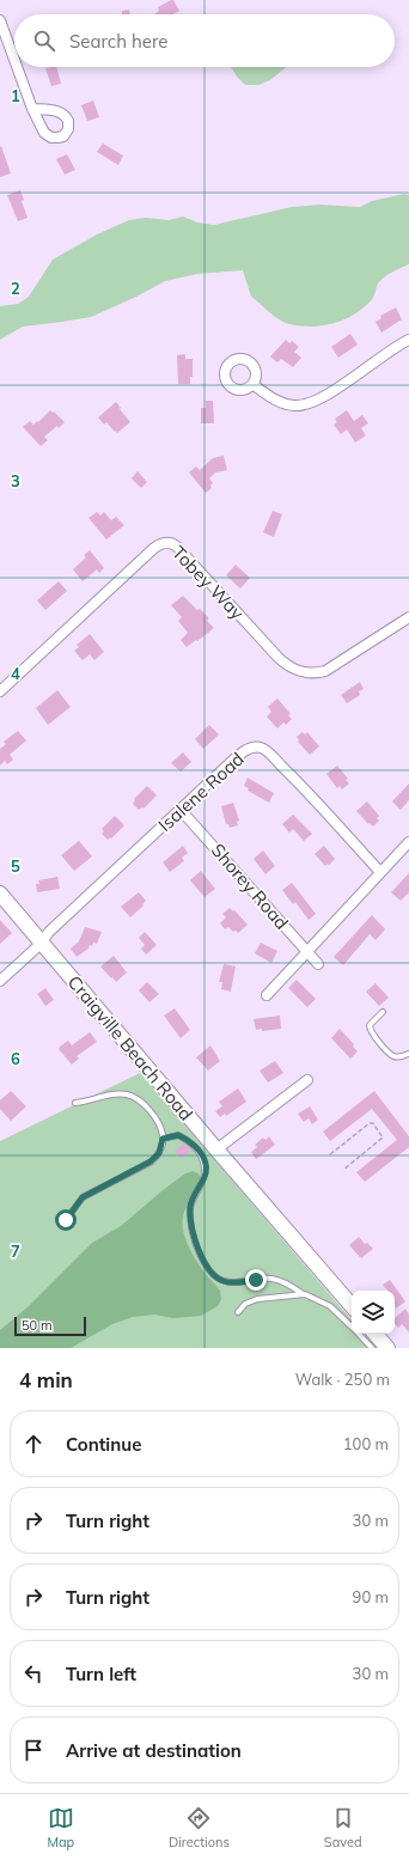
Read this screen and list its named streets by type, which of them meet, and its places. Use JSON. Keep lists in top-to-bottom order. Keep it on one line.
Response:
{"streets":{"main road":["Craigville Beach Road"],"street":["Tobey Way","Isalene Road","Shorey Road"]},"crossings":[["Isalene Road","Shorey Road"],["Isalene Road","Craigville Beach Road"]],"scale_bar":"50 m","page":{"search":"Search here","scale":"50 m","heading":["4 min","Walk · 250 m"],"list":[["Continue","100 m"],["Turn right","30 m"],["Turn right","90 m"],["Turn left","30 m"],"Arrive at destination"],"nav":["Map","Directions","Saved"]},"grid":{"rows":["1","2","3","4","5","6","7"]}}
